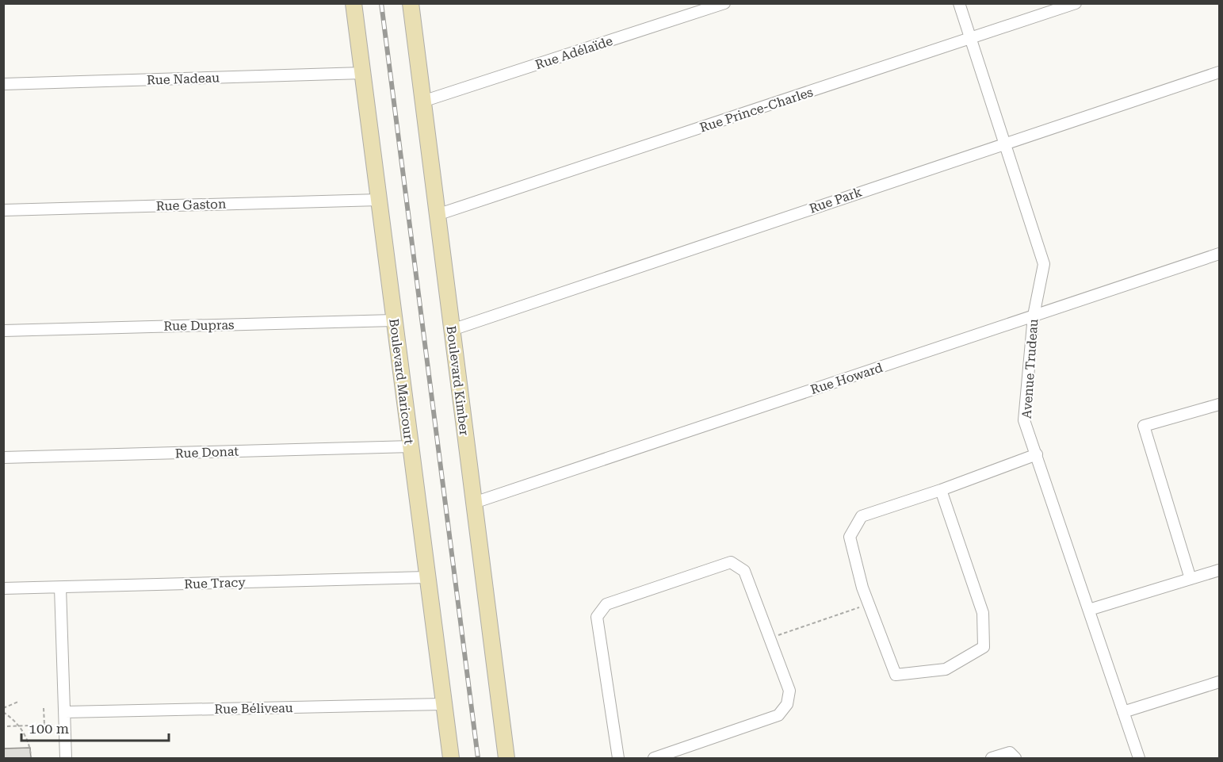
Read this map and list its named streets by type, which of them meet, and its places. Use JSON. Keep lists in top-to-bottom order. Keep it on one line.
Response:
{"streets":{"street":["Rue Adélaïde","Rue Nadeau","Rue Prince-Charles","Rue Park","Rue Gaston","Rue Dupras","Avenue Trudeau","Rue Howard","Boulevard Kimber","Boulevard Maricourt","Rue Donat","Rue Tracy","Rue Béliveau"]},"crossings":[["Rue Adélaïde","Boulevard Kimber"],["Rue Nadeau","Boulevard Maricourt"],["Rue Prince-Charles","Avenue Trudeau"],["Rue Prince-Charles","Boulevard Kimber"],["Rue Park","Avenue Trudeau"],["Rue Park","Boulevard Kimber"],["Rue Gaston","Boulevard Maricourt"],["Rue Dupras","Boulevard Maricourt"],["Avenue Trudeau","Rue Howard"],["Rue Howard","Boulevard Kimber"],["Boulevard Maricourt","Rue Donat"],["Boulevard Maricourt","Rue Tracy"],["Boulevard Maricourt","Rue Béliveau"]],"scale_bar":"100 m"}
